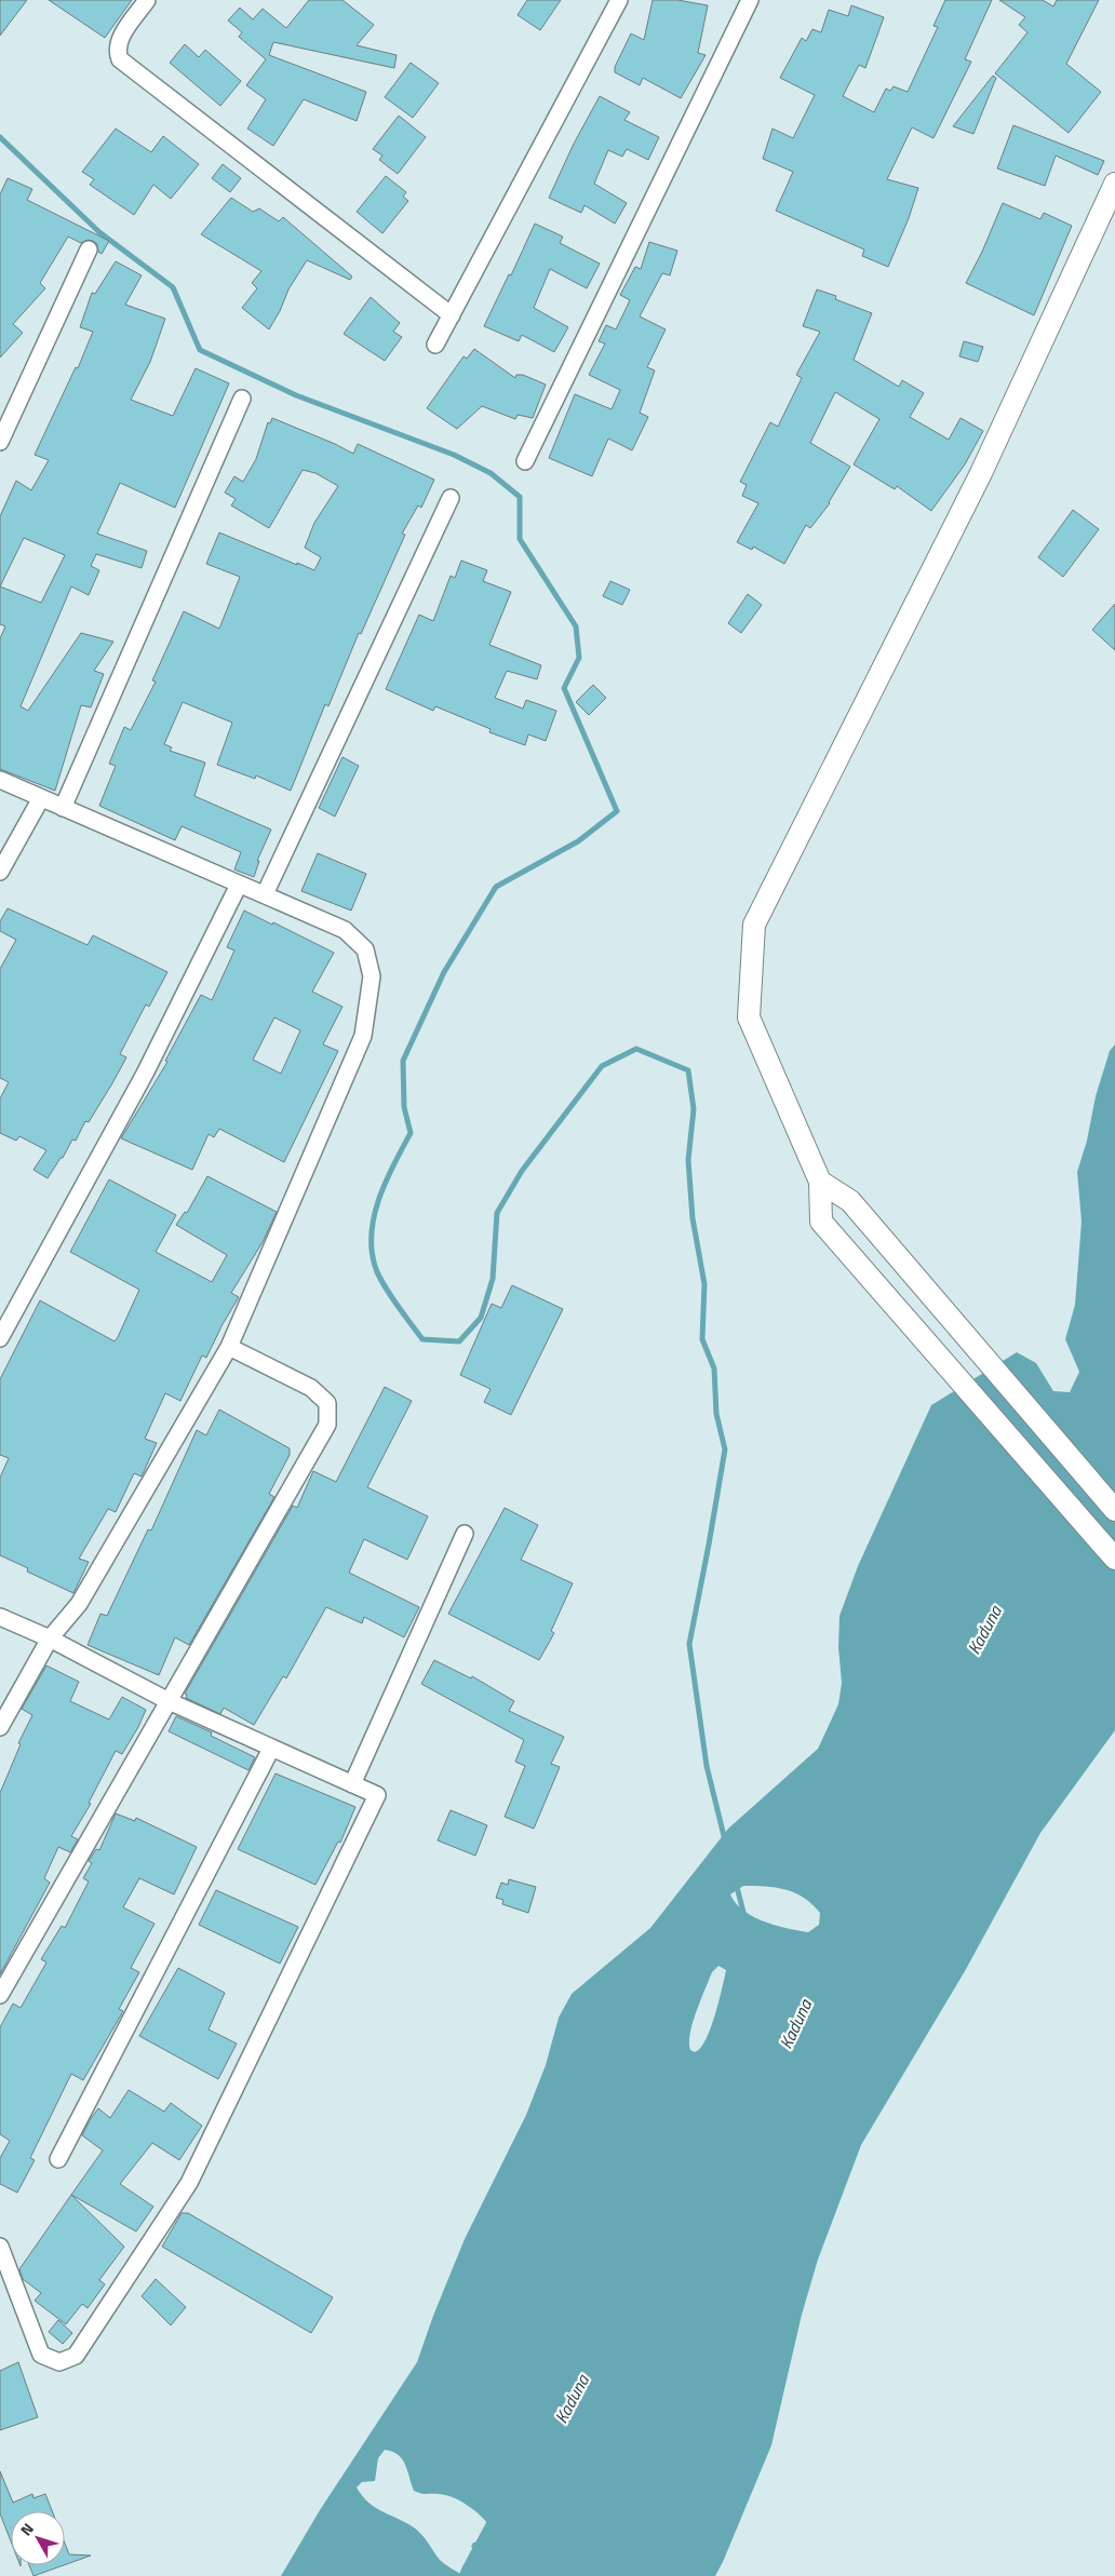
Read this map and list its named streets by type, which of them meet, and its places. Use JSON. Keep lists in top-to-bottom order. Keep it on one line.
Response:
{"water":["Kaduna"],"north":"top left"}
